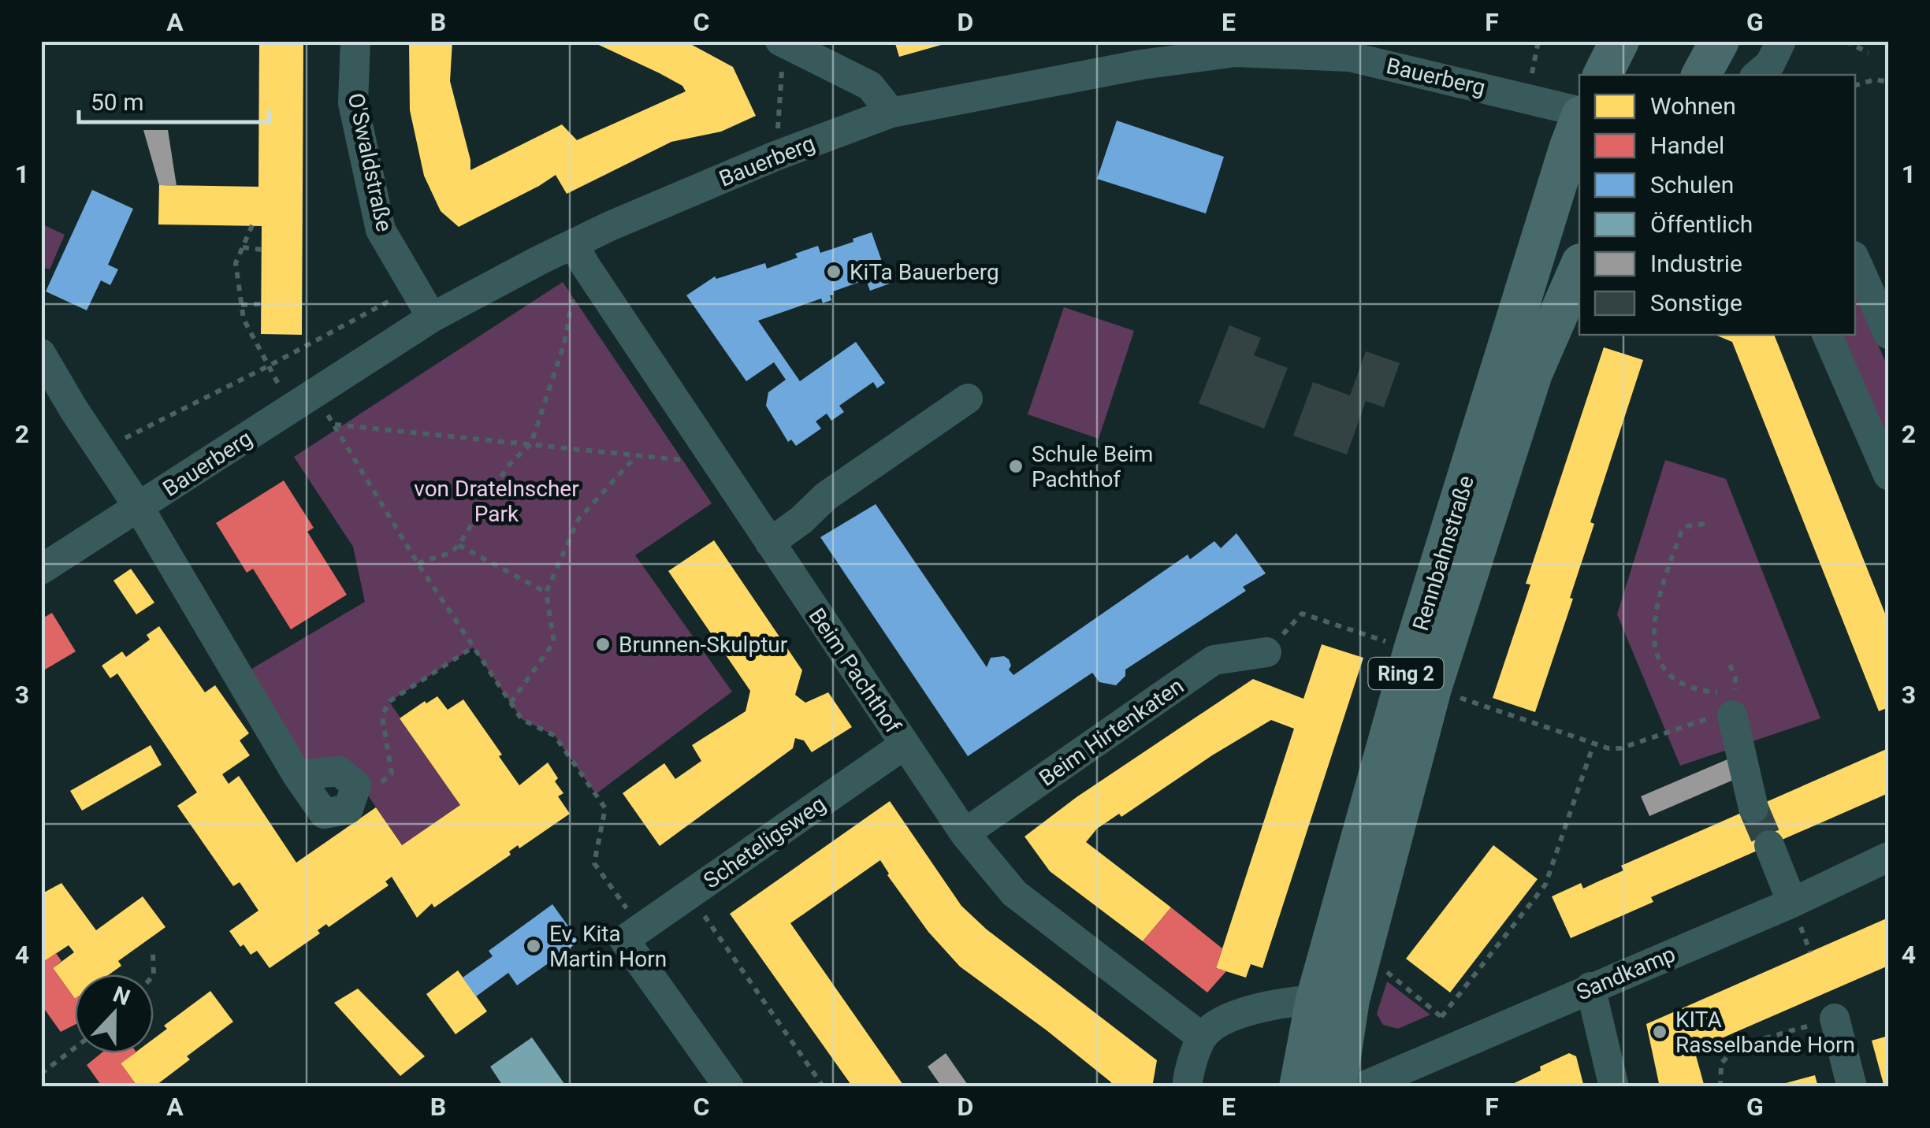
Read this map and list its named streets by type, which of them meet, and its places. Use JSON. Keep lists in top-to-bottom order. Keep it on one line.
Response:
{"streets":{"main road":["Rennbahnstraße","Ring 2"],"street":["Bauerberg","O'Swaldstraße","Beim Pachthof","Beim Hirtenkaten","Scheteligsweg","Sandkamp"]},"crossings":[["Bauerberg","O'Swaldstraße"],["Bauerberg","Beim Pachthof"],["Beim Pachthof","Beim Hirtenkaten"],["Beim Pachthof","Scheteligsweg"]],"parks":["von Dratelnscher Park"],"places":["KiTa Bauerberg","Schule Beim Pachthof","Brunnen-Skulptur","Ev. Kita Martin Horn","KITA Rasselbande Horn"],"legend":["Wohnen","Handel","Schulen","Öffentlich","Industrie","Sonstige"],"scale_bar":"50 m","north":"top","grid":{"columns":["A","B","C","D","E","F","G"],"rows":["1","2","3","4"]}}
